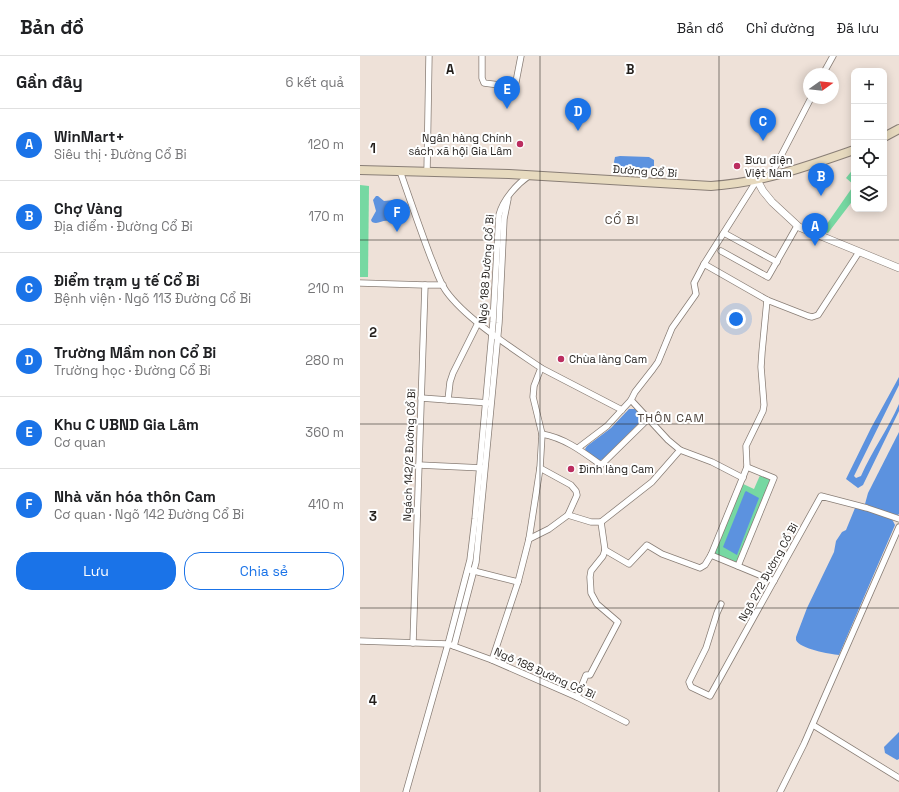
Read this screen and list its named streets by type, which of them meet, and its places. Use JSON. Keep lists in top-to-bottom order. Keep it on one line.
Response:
{"streets":{"main road":["Đường Cổ Bi"],"street":["Ngõ 188 Đường Cổ Bi","Ngách 142/2 Đường Cổ Bi","Ngõ 272 Đường Cổ Bi"]},"districts":["CỔ BI","THÔN CAM"],"places":["Ngân hàng Chính sách xã hội Gia Lâm","Bưu điện Việt Nam","Chùa làng Cam","Đình làng Cam"],"north":"right","page":{"header":"Bản đồ","nav":["Bản đồ","Chỉ đường","Đã lưu"],"heading":["Gần đây","6 kết quả"],"map_buttons":["+","−"],"pins":["E","D","C","B","F","A"],"list":[{"mark":"A","name":"WinMart+","note":"Siêu thị · Đường Cổ Bi","value":"120 m"},{"mark":"B","name":"Chợ Vàng","note":"Địa điểm · Đường Cổ Bi","value":"170 m"},{"mark":"C","name":"Điểm trạm y tế Cổ Bi","note":"Bệnh viện · Ngõ 113 Đường Cổ Bi","value":"210 m"},{"mark":"D","name":"Trường Mầm non Cổ Bi","note":"Trường học · Đường Cổ Bi","value":"280 m"},{"mark":"E","name":"Khu C UBND Gia Lâm","note":"Cơ quan","value":"360 m"},{"mark":"F","name":"Nhà văn hóa thôn Cam","note":"Cơ quan · Ngõ 142 Đường Cổ Bi","value":"410 m"}],"buttons":["Lưu","Chia sẻ"]},"grid":{"columns":["A","B"],"rows":["1","2","3","4"]}}
